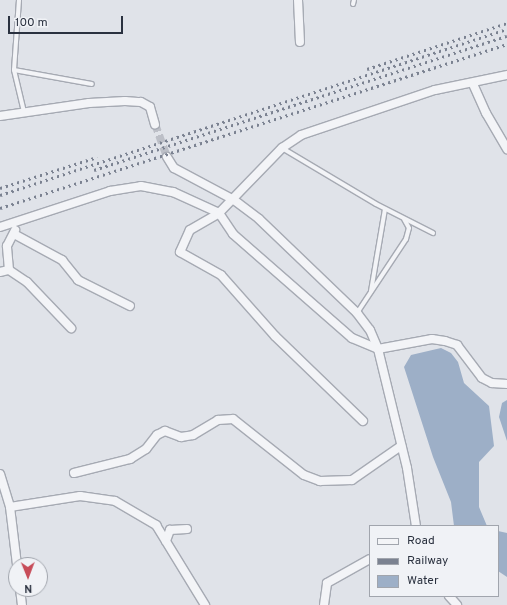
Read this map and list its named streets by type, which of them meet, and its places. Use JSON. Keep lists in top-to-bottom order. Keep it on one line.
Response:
{"legend":["Road","Railway","Water"],"scale_bar":"100 m","north":"bottom"}
